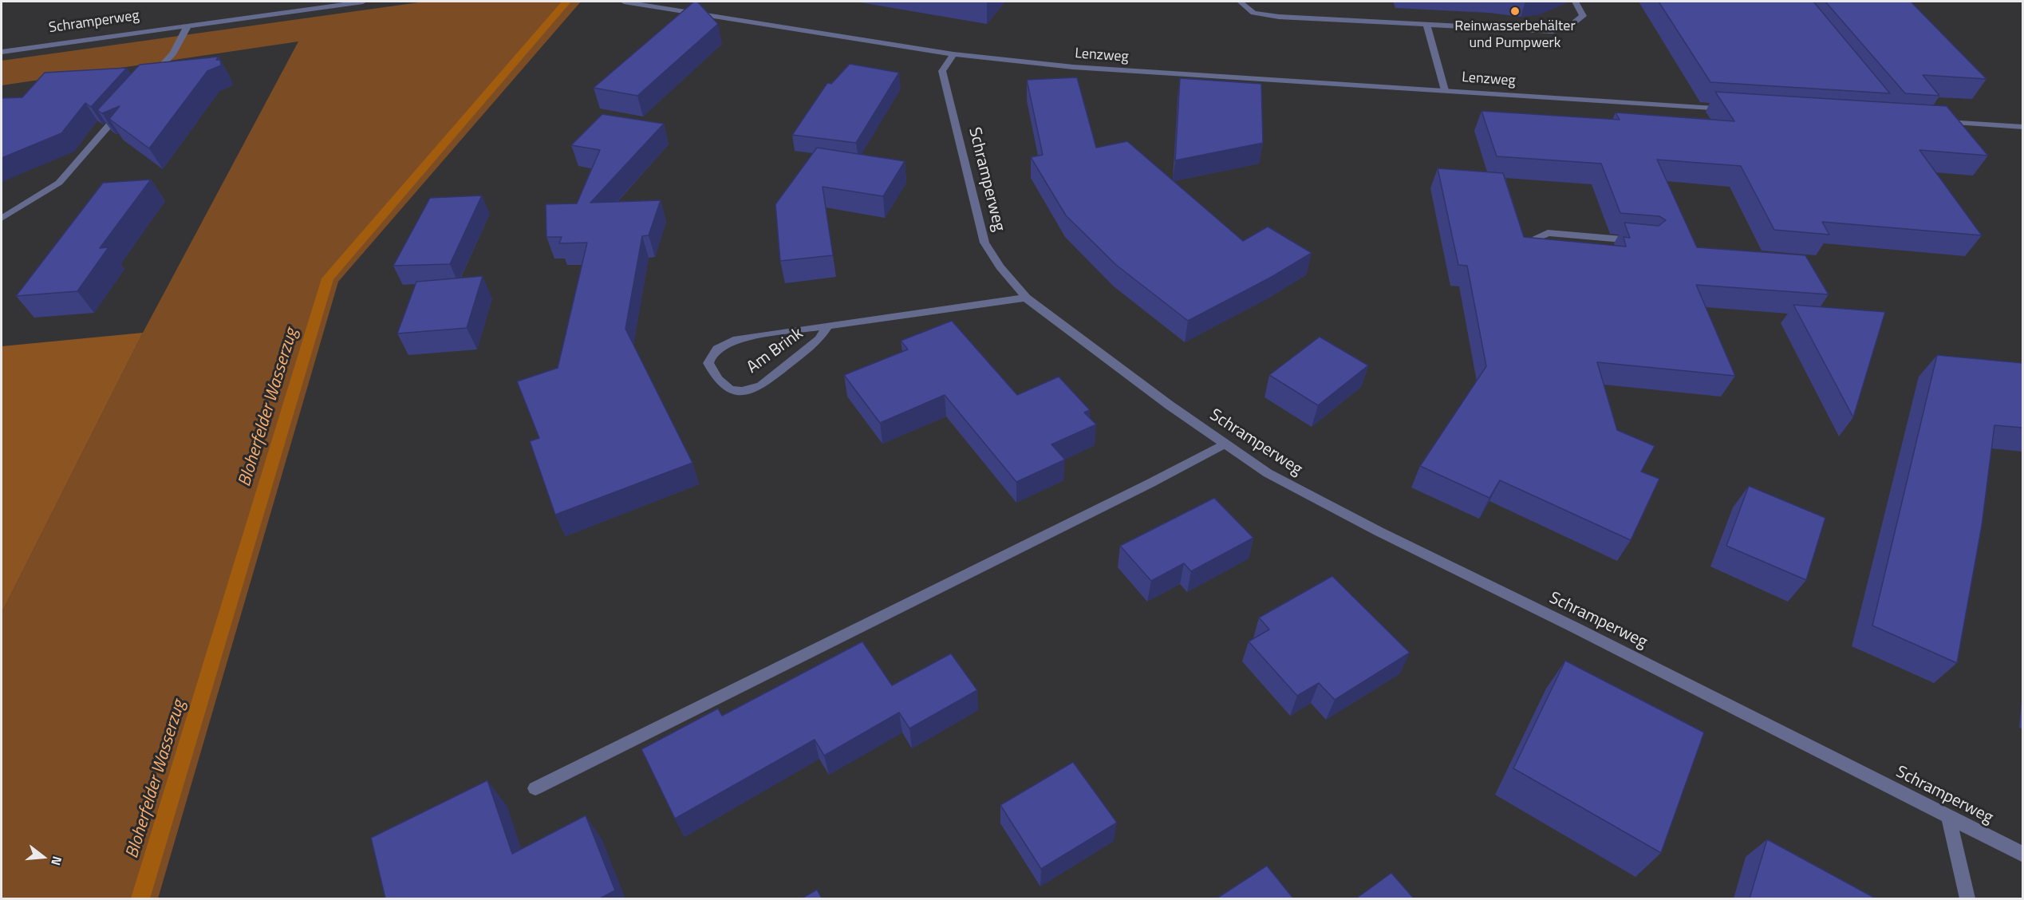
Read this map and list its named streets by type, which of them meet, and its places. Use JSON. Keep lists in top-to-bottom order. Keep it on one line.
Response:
{"streets":{"street":["Schramperweg","Lenzweg","Am Brink"]},"crossings":[["Schramperweg","Lenzweg"],["Schramperweg","Am Brink"]],"water":["Bloherfelder Wasserzug"],"places":["Reinwasserbehälter und Pumpwerk"],"north":"right"}
